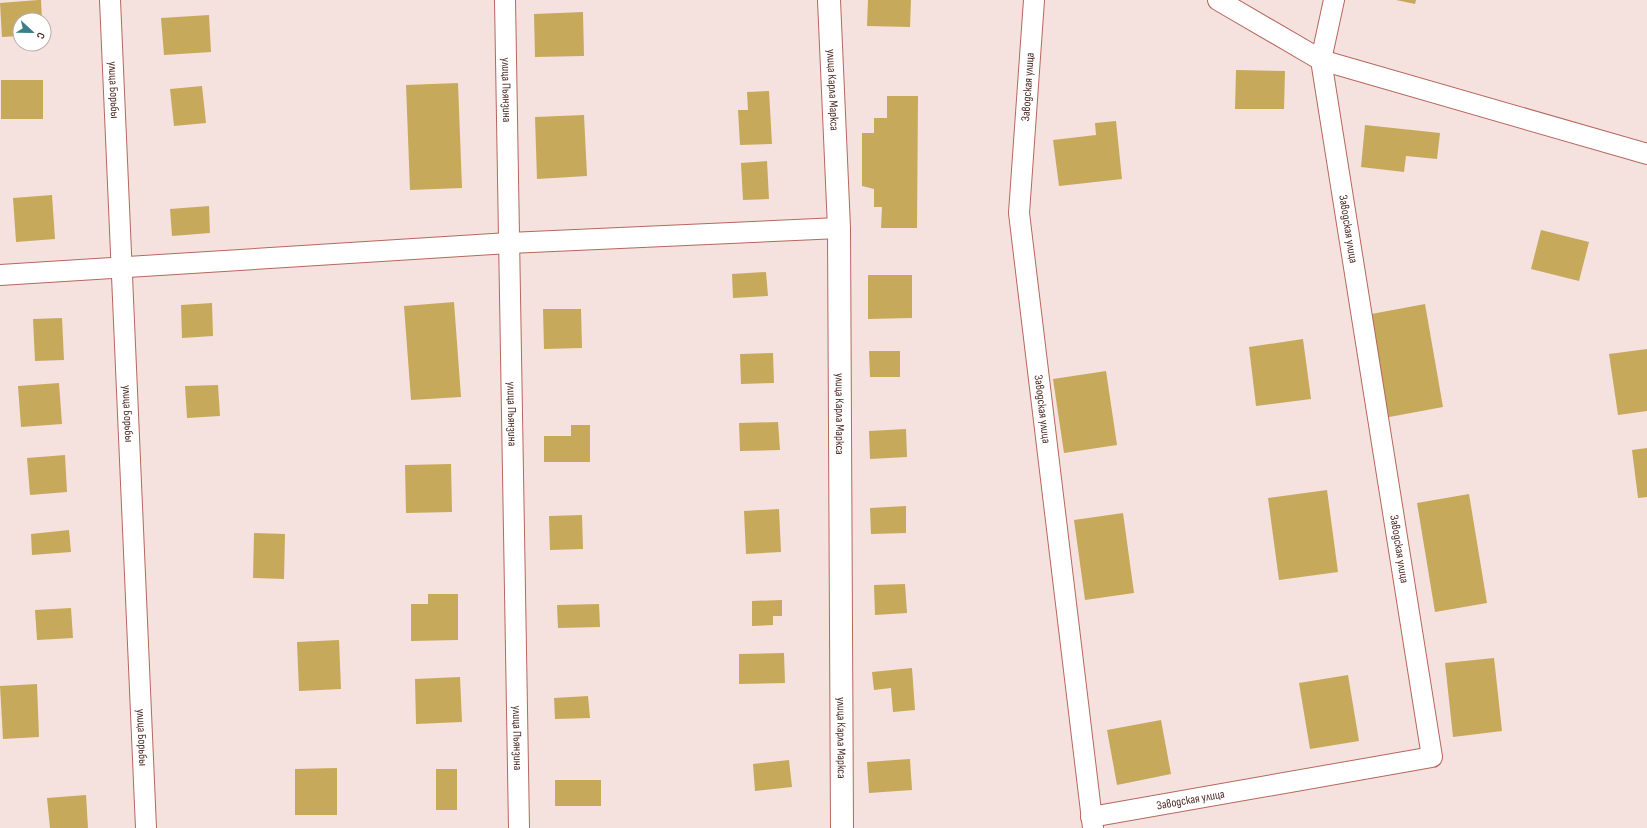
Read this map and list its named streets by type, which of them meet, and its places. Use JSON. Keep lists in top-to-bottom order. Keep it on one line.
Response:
{"streets":{"street":["Заводская улица","улица Борьбы","улица Пьянзина","улица Карла Маркса"]},"north":"right"}
